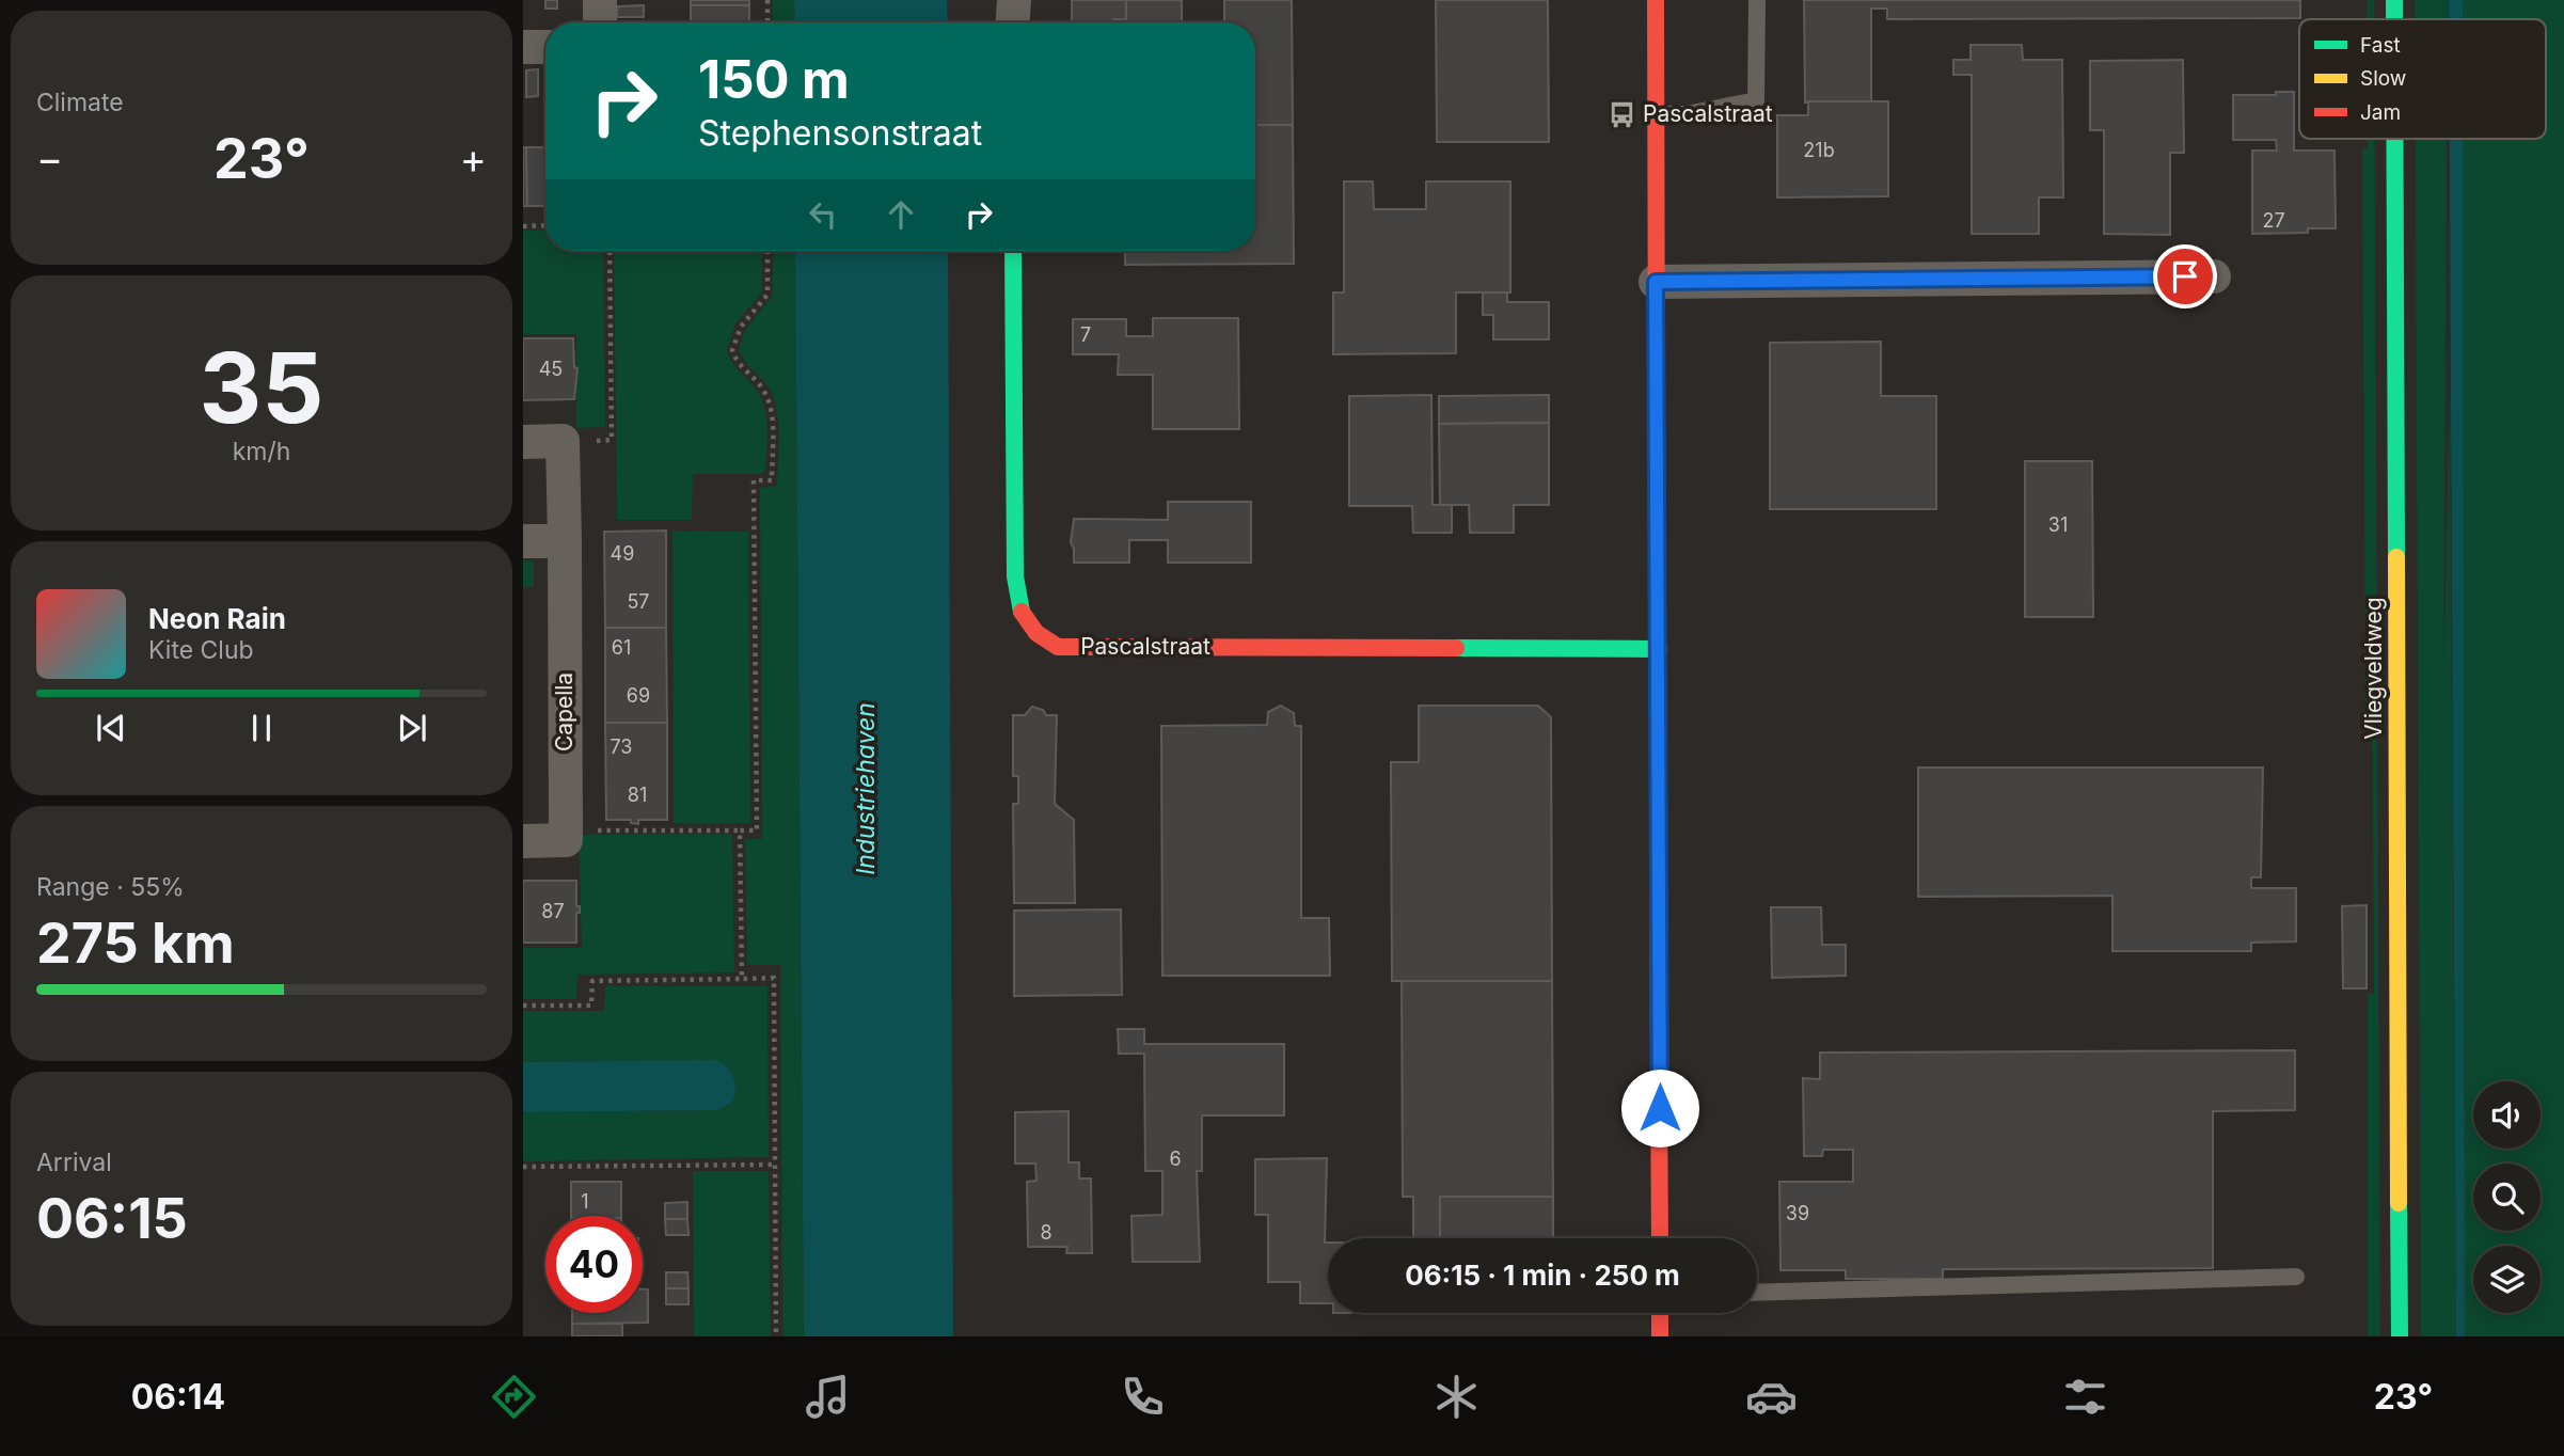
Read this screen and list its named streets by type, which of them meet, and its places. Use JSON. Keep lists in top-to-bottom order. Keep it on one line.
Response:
{"streets":{"street":["Pascalstraat","Vliegveldweg","Capella"]},"water":["Industriehaven"],"places":{"bus stop":["Pascalstraat"]},"house_numbers":["21b","27","7","45","31","49","57","61","69","73","81","87","6","1","39","8"],"legend":["Fast","Slow","Jam"],"page":{"tile":["Climate",["35","km/h"],["Range · 55%","275 km"],["Arrival","06:15"]],"turn":["150 m","Stephensonstraat"],"heat":["−","23°","+"],"song":["Neon Rain","Kite Club"],"limit":"40","trip":"06:15 · 1 min · 250 m","tabs":["06:14","23°"]}}
